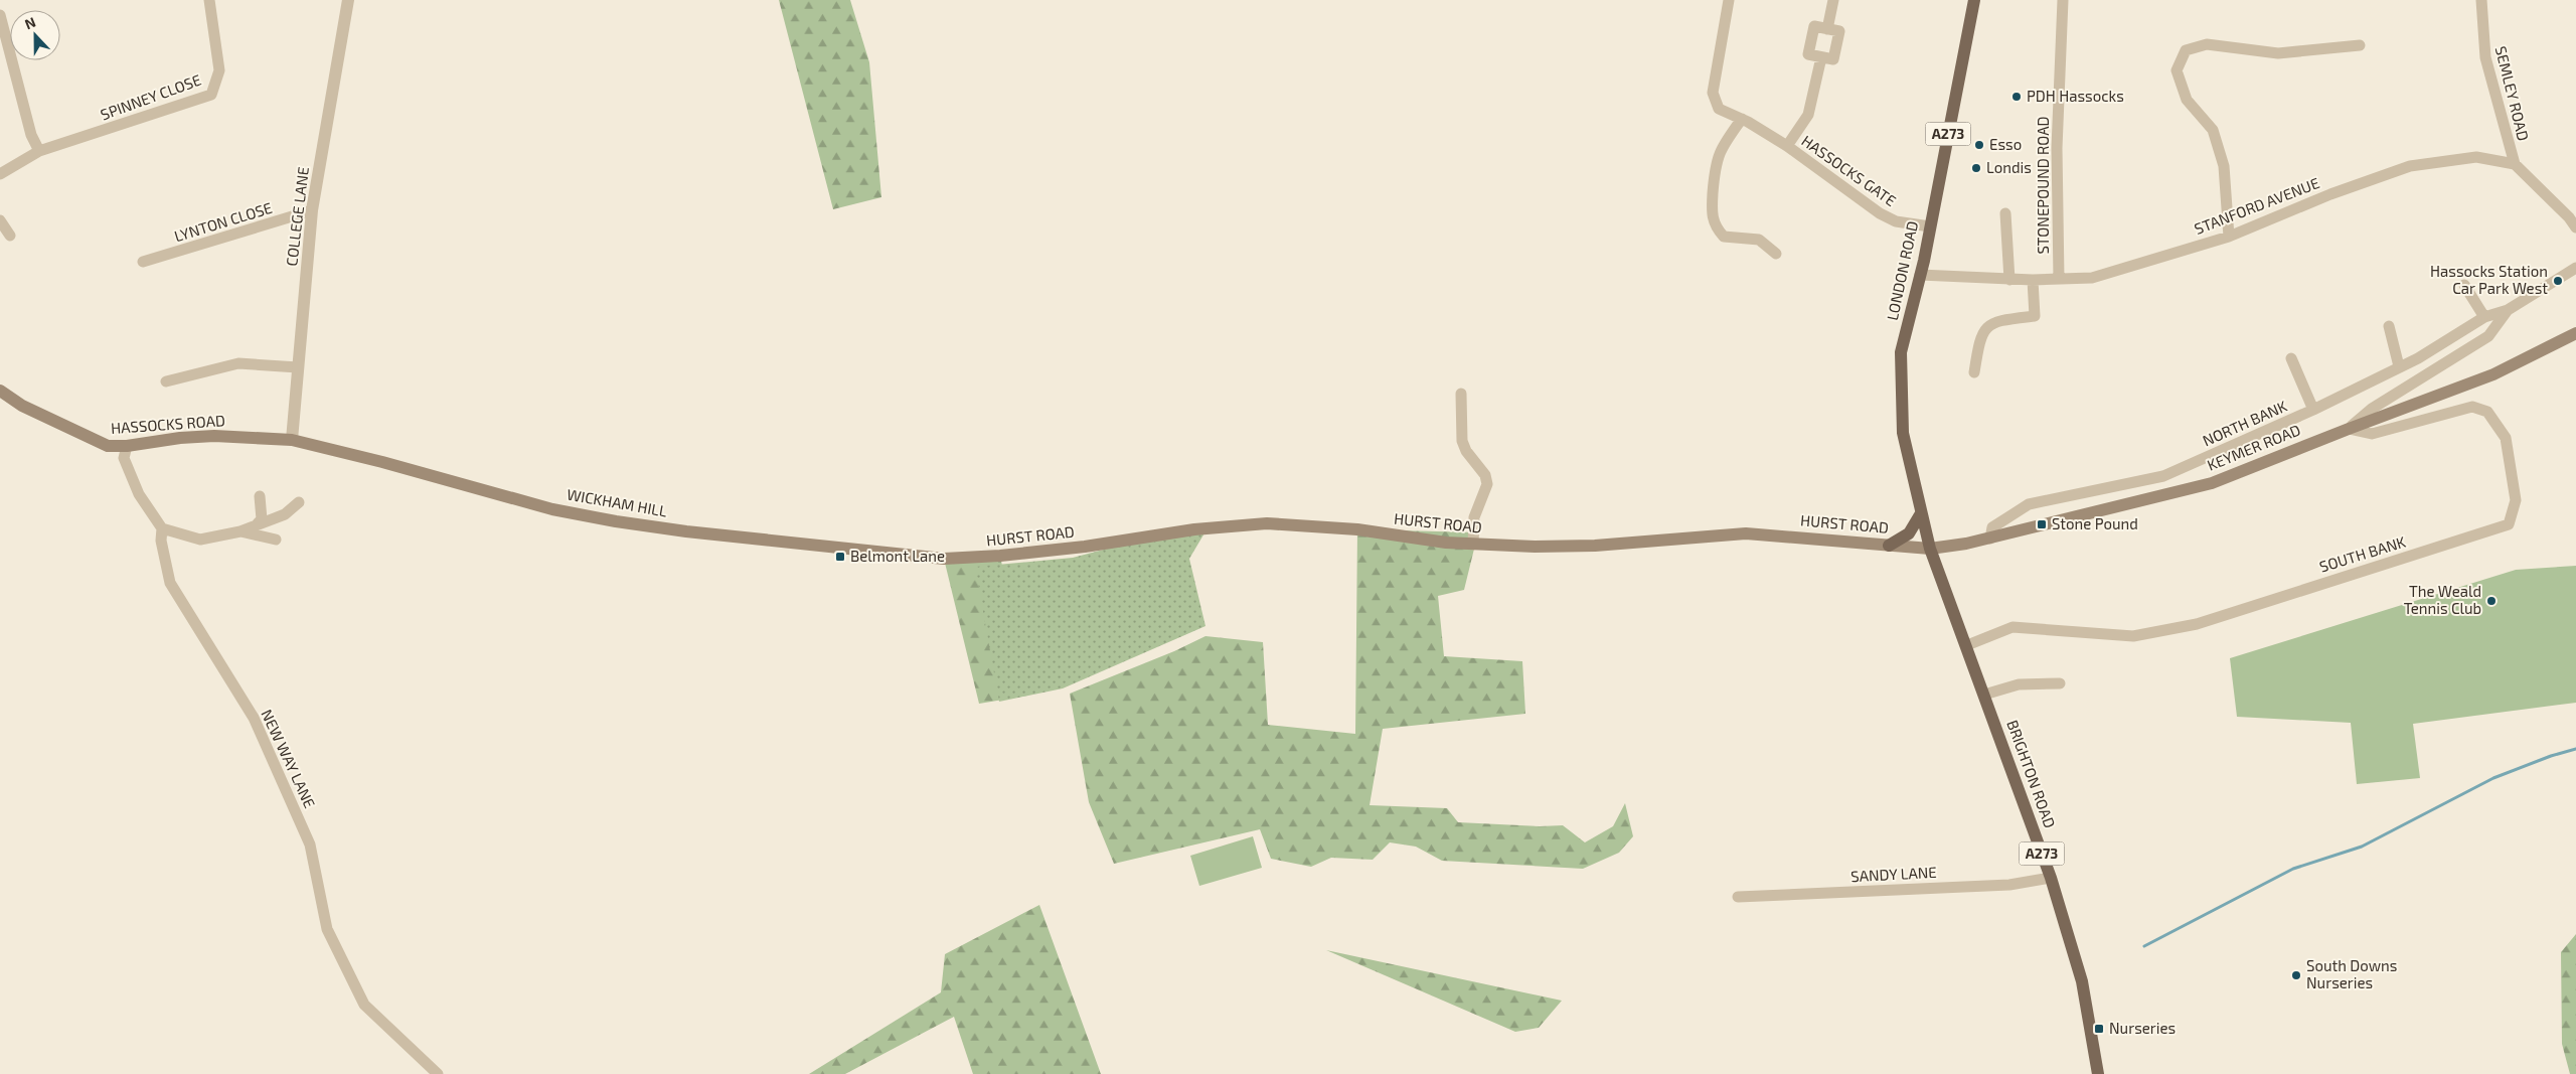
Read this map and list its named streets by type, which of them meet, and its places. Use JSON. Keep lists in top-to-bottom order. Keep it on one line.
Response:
{"streets":{"main road":["A273","LONDON ROAD","HASSOCKS ROAD","KEYMER ROAD","WICKHAM HILL","HURST ROAD","BRIGHTON ROAD"],"street":["SEMLEY ROAD","SPINNEY CLOSE","HASSOCKS GATE","STONEPOUND ROAD","STANFORD AVENUE","COLLEGE LANE","LYNTON CLOSE","NORTH BANK","SOUTH BANK","NEW WAY LANE","SANDY LANE"]},"crossings":[["SEMLEY ROAD","STANFORD AVENUE"],["HASSOCKS GATE","LONDON ROAD"],["STONEPOUND ROAD","STANFORD AVENUE"],["STANFORD AVENUE","LONDON ROAD"],["COLLEGE LANE","LYNTON CLOSE"],["COLLEGE LANE","HASSOCKS ROAD"],["COLLEGE LANE","WICKHAM HILL"],["LONDON ROAD","KEYMER ROAD"],["LONDON ROAD","HURST ROAD"],["LONDON ROAD","BRIGHTON ROAD"],["NORTH BANK","KEYMER ROAD"],["HASSOCKS ROAD","WICKHAM HILL"],["KEYMER ROAD","HURST ROAD"],["KEYMER ROAD","SOUTH BANK"],["KEYMER ROAD","BRIGHTON ROAD"],["WICKHAM HILL","HURST ROAD"],["HURST ROAD","BRIGHTON ROAD"],["SOUTH BANK","BRIGHTON ROAD"],["BRIGHTON ROAD","SANDY LANE"]],"places":{"other":["PDH Hassocks","Esso","Londis","Hassocks Station Car Park West","The Weald Tennis Club","South Downs Nurseries"],"transit":["Stone Pound","Belmont Lane","Nurseries"]},"north":"top"}
